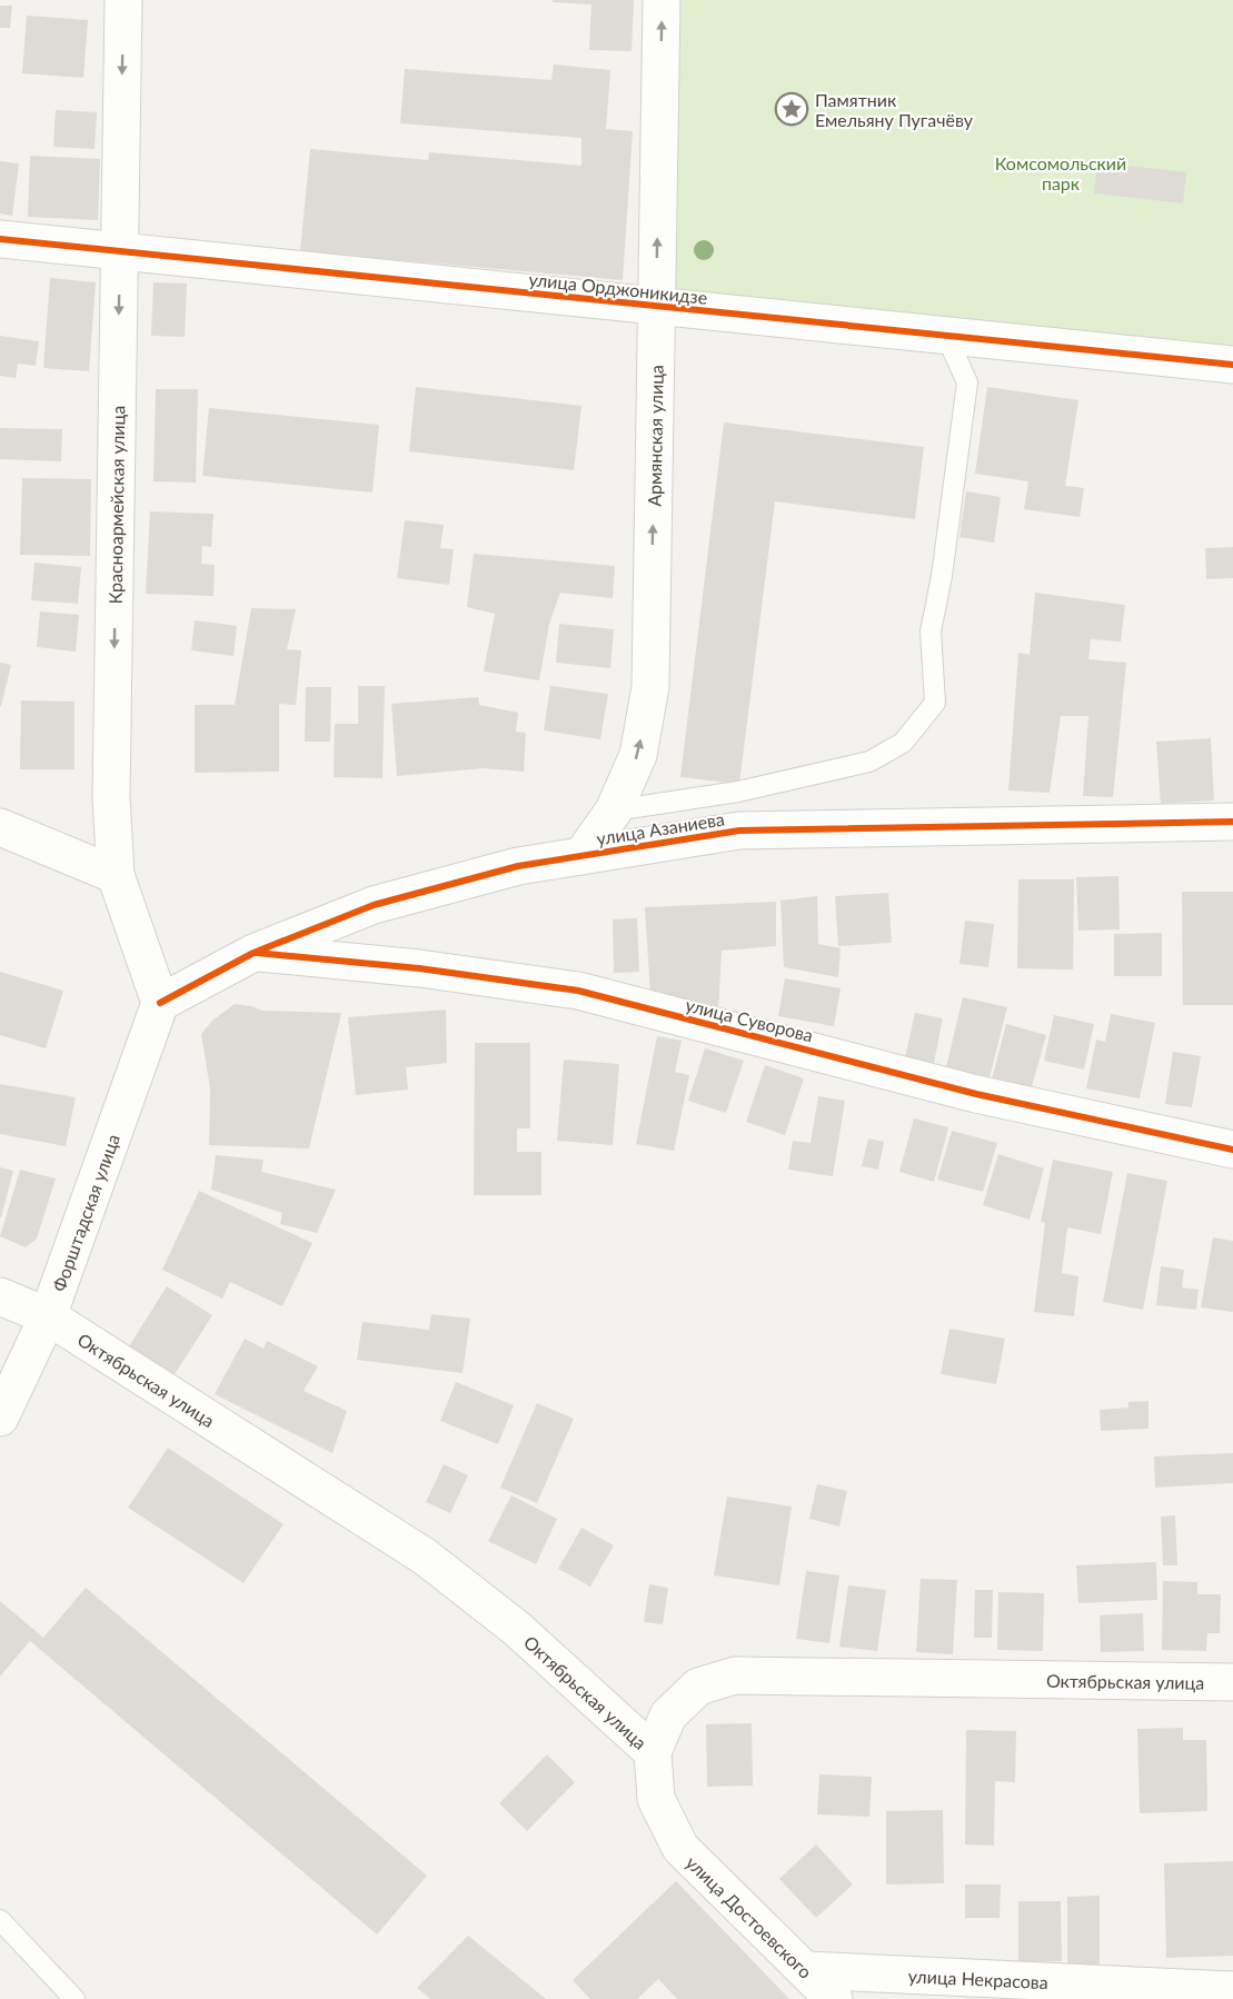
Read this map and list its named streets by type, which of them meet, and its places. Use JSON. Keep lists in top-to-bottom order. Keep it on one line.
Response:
{"streets":{"street":["улица Орджоникидзе","Армянская улица","Красноармейская улица","улица Азаниева","улица Суворова","Форштадская улица","Октябрьская улица","улица Достоевского","улица Некрасова"]},"crossings":[["улица Орджоникидзе","Армянская улица"],["улица Орджоникидзе","Красноармейская улица"],["Армянская улица","улица Азаниева"],["Красноармейская улица","улица Азаниева"],["Красноармейская улица","Форштадская улица"],["улица Азаниева","улица Суворова"],["улица Азаниева","Форштадская улица"],["Форштадская улица","Октябрьская улица"],["Октябрьская улица","улица Достоевского"],["улица Достоевского","улица Некрасова"]],"one_way":["Армянская улица","Красноармейская улица"],"parks":["Комсомольский парк"],"places":{"place":["Памятник Емельяну Пугачёву"]}}
